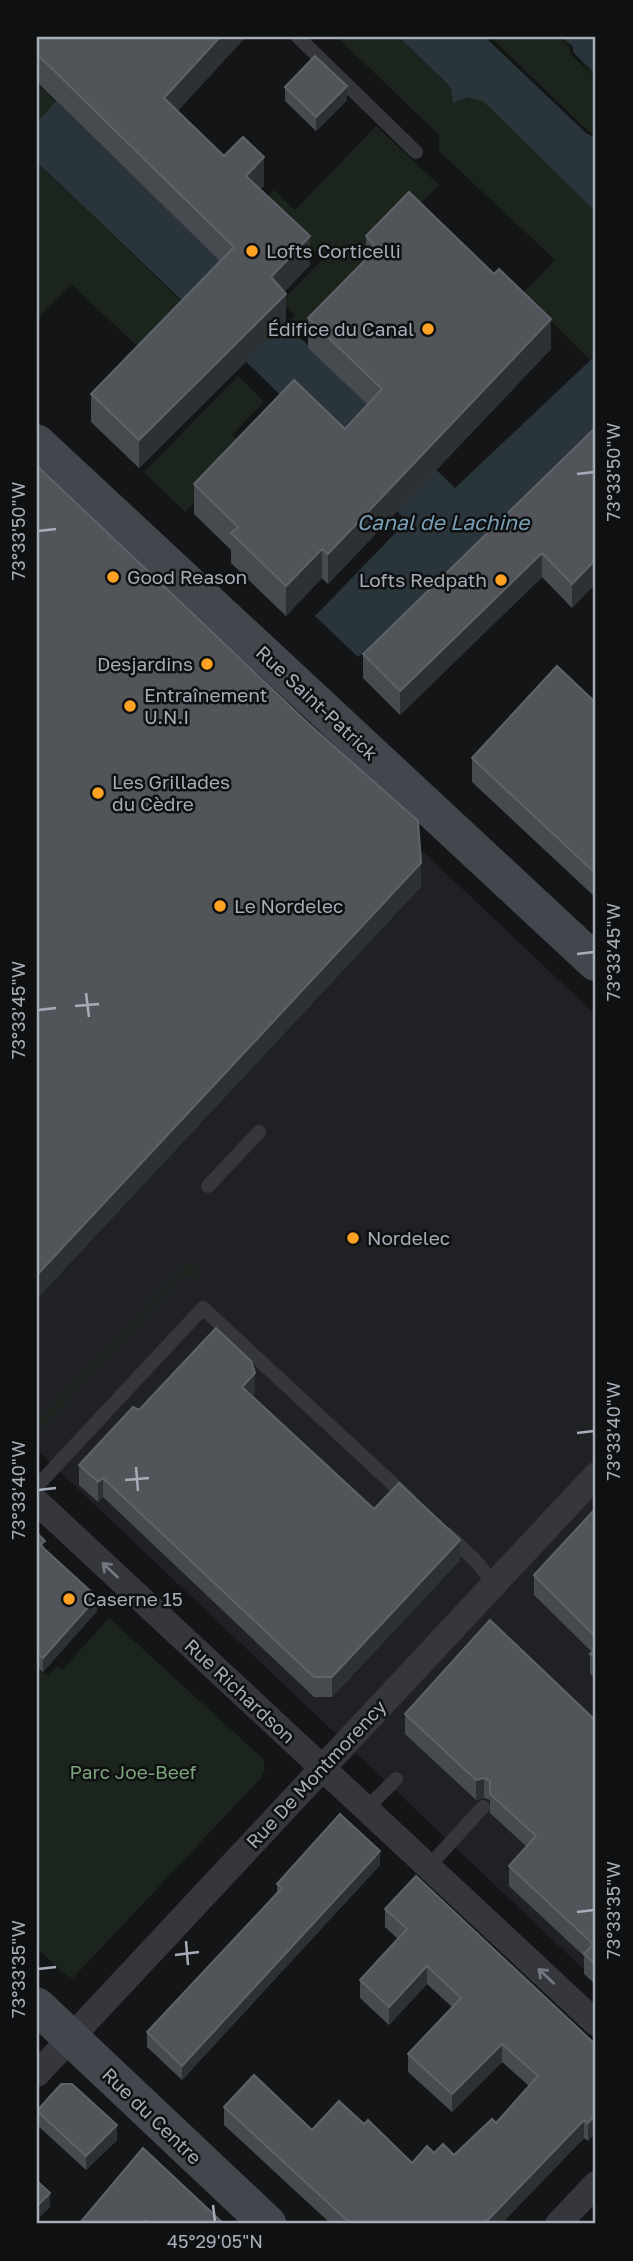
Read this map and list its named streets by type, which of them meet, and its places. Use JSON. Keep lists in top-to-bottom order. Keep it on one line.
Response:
{"streets":{"main road":["Rue Saint-Patrick","Rue du Centre"],"street":["Rue Richardson","Rue De Montmorency"]},"crossings":[["Rue Richardson","Rue De Montmorency"],["Rue De Montmorency","Rue du Centre"]],"one_way":["Rue Richardson"],"water":["Canal de Lachine"],"parks":["Parc Joe-Beef"],"places":["Lofts Corticelli","Édifice du Canal","Good Reason","Lofts Redpath","Desjardins","Entraînement U.N.I","Les Grillades du Cèdre","Le Nordelec","Nordelec","Caserne 15"],"coordinates":["73°33'50\"W","73°33'45\"W","73°33'40\"W","73°33'35\"W","45°29'05\"N"]}
